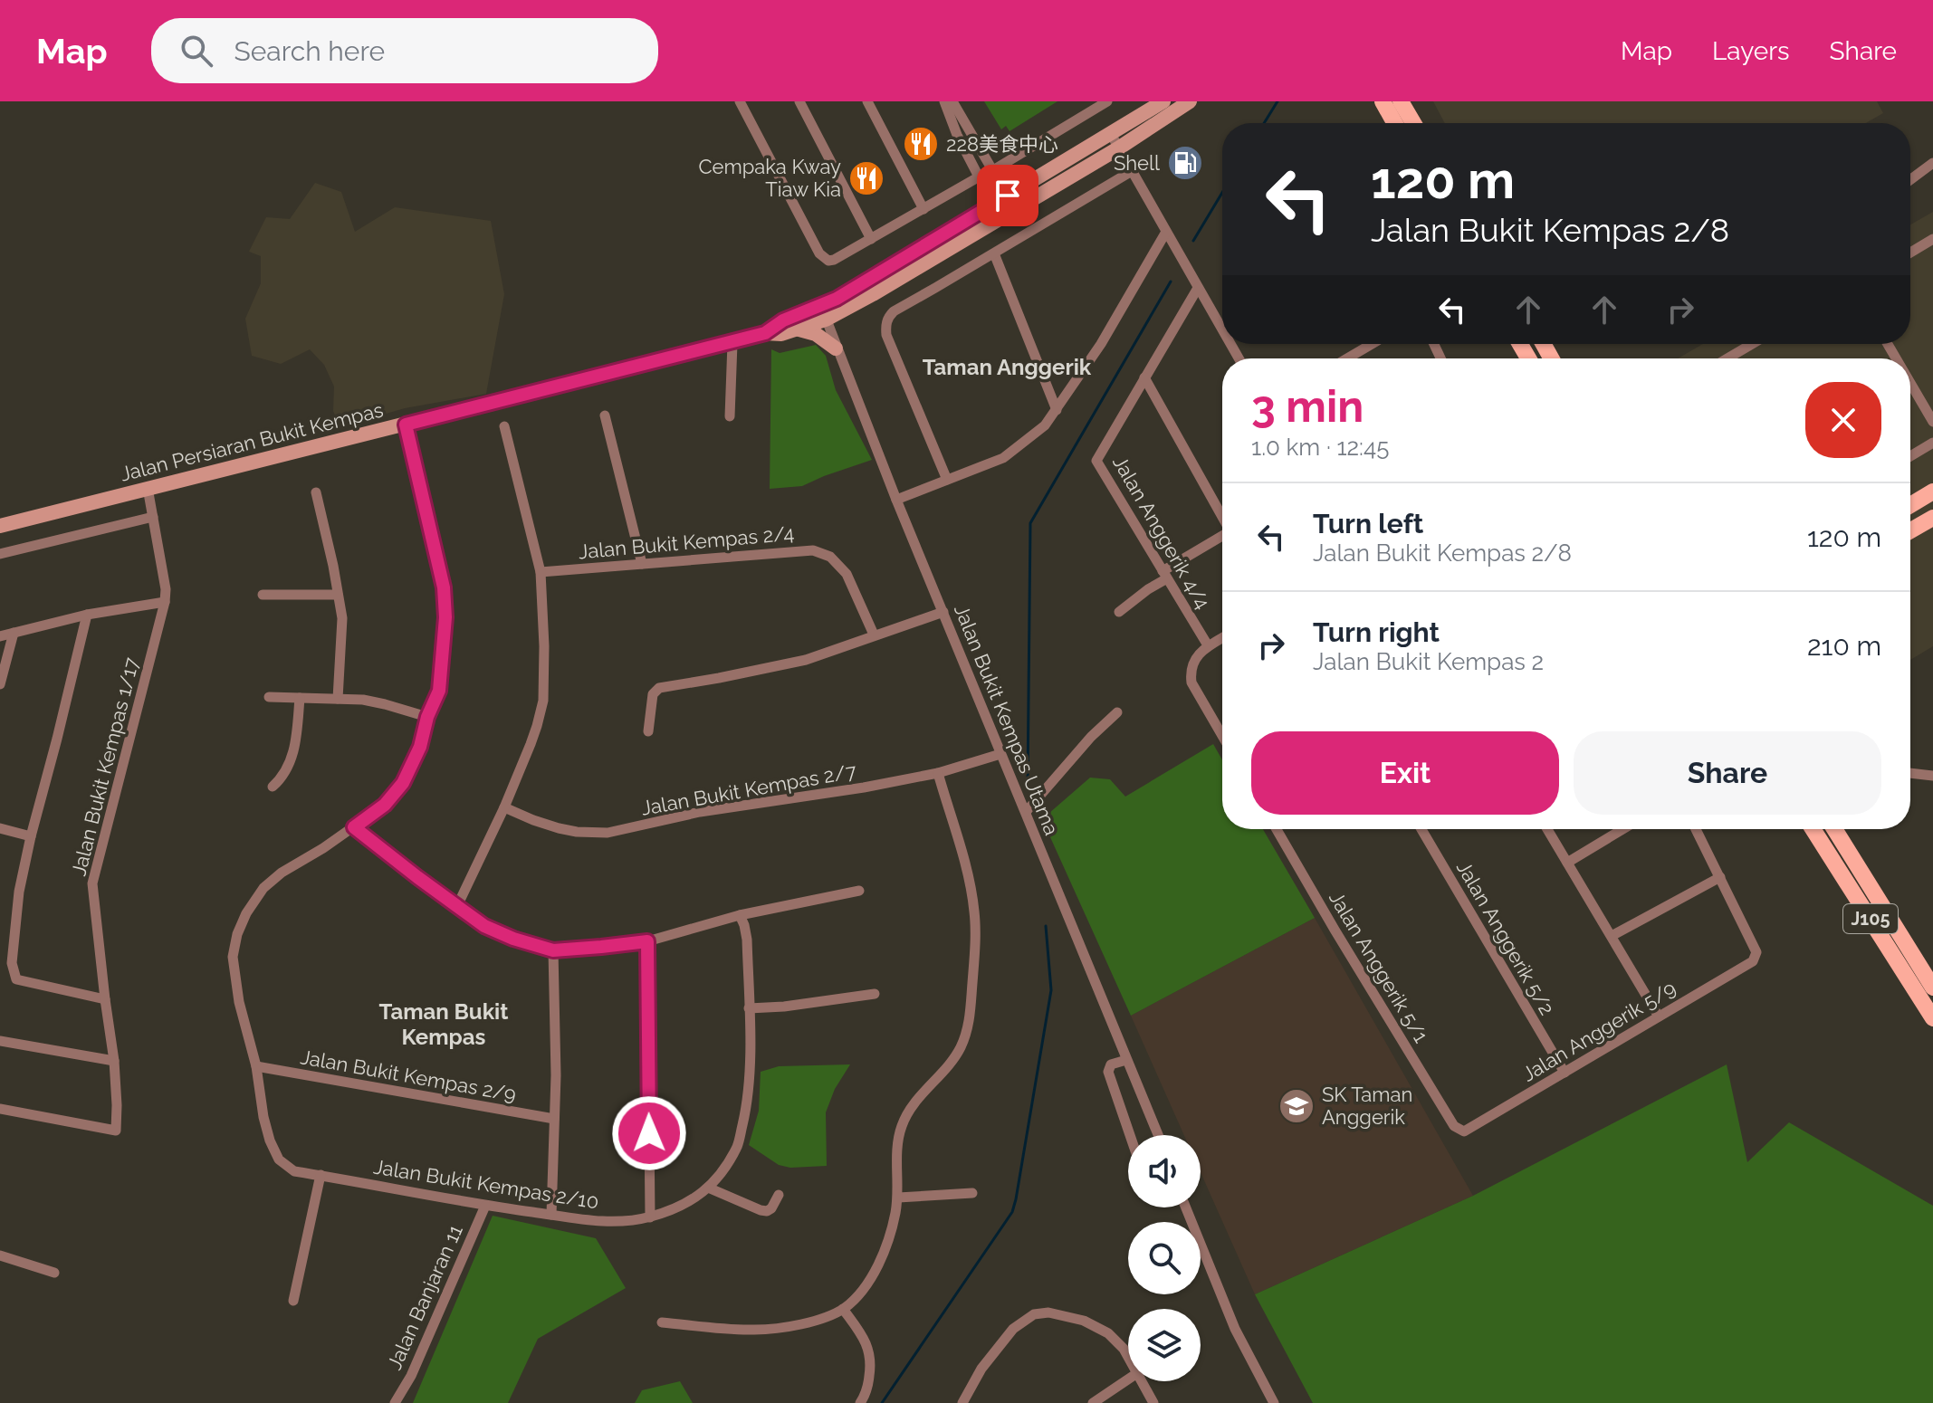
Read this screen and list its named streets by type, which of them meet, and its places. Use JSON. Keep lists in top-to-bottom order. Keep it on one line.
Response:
{"streets":{"main road":["J105"],"street":["Jalan Persiaran Bukit Kempas","Jalan Anggerik 4/4","Jalan Bukit Kempas 2/4","Jalan Bukit Kempas Utama","Jalan Bukit Kempas 1/17","Jalan Bukit Kempas 2/7","Jalan Anggerik 5/2","Jalan Anggerik 5/1","Jalan Anggerik 5/9","Jalan Bukit Kempas 2/9","Jalan Bukit Kempas 2/10","Jalan Banjaran 11"]},"crossings":[["Jalan Persiaran Bukit Kempas","Jalan Bukit Kempas Utama"],["Jalan Persiaran Bukit Kempas","Jalan Bukit Kempas 1/17"],["Jalan Bukit Kempas Utama","Jalan Bukit Kempas 2/7"],["Jalan Anggerik 5/2","Jalan Anggerik 5/9"],["Jalan Anggerik 5/1","Jalan Anggerik 5/9"],["Jalan Bukit Kempas 2/9","Jalan Bukit Kempas 2/10"],["Jalan Bukit Kempas 2/10","Jalan Banjaran 11"]],"districts":["Taman Anggerik","Taman Bukit Kempas"],"places":{"restaurant":["228美食中心","Cempaka Kway Tiaw Kia"],"fuel station":["Shell"],"school or university":["SK Taman Anggerik"]},"page":{"header":"Map","search":"Search here","nav":["Map","Layers","Share"],"turn":["120 m","Jalan Bukit Kempas 2/8"],"heading":["3 min","1.0 km · 12:45"],"list":[{"name":"Turn left","note":"Jalan Bukit Kempas 2/8","value":"120 m"},{"name":"Turn right","note":"Jalan Bukit Kempas 2","value":"210 m"}],"buttons":["Exit","Share"]}}
